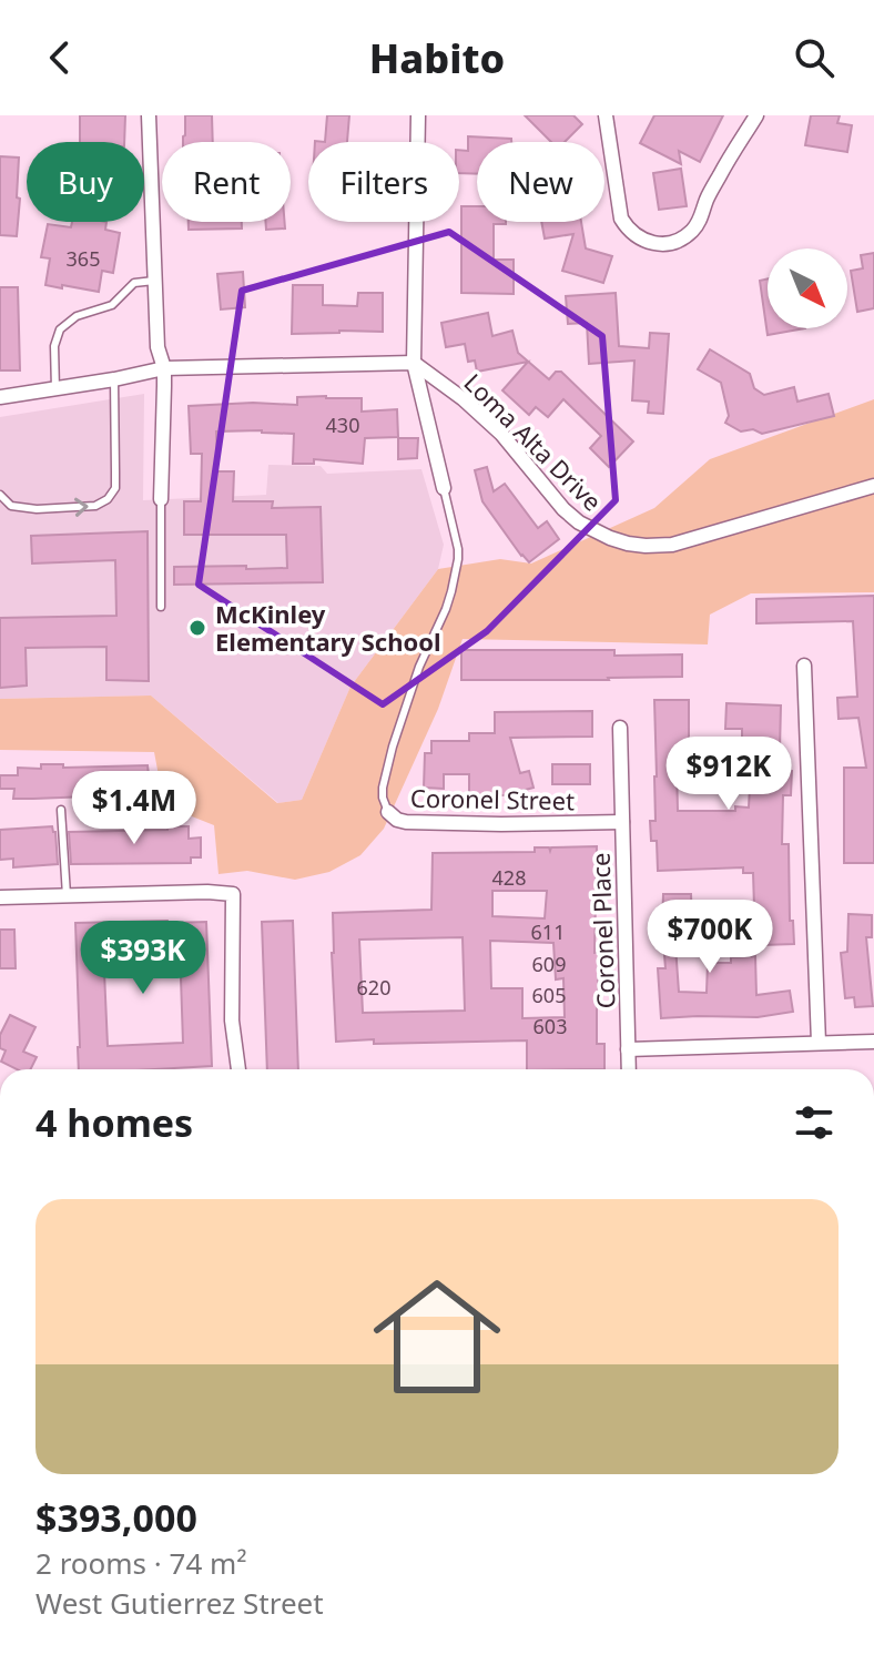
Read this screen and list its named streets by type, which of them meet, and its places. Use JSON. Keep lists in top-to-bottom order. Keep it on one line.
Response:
{"streets":{"street":["Loma Alta Drive","Coronel Street","Coronel Place"]},"crossings":[["Loma Alta Drive","Coronel Street"],["Coronel Street","Coronel Place"]],"places":["McKinley Elementary School"],"house_numbers":["365","430","428","611","609","620","605","603"],"north":"bottom right","page":{"header":"Habito","chip":["Buy","Rent","Filters","New"],"price":["$912K","$1.4M","$700K","$393K"],"heading":"4 homes","list":[{"name":"$393,000","note":"2 rooms · 74 m² · West Gutierrez Street"}]}}
